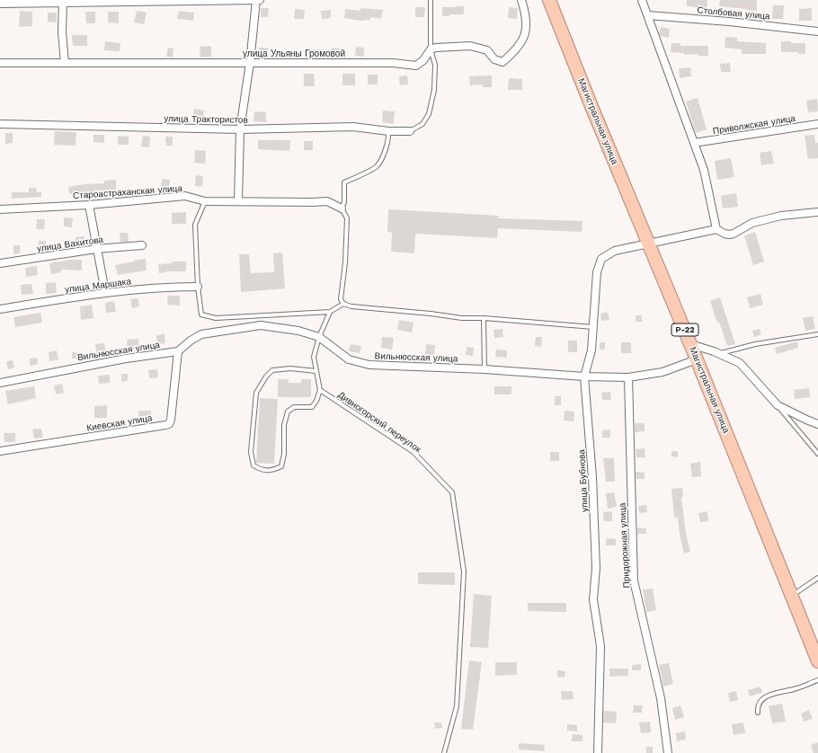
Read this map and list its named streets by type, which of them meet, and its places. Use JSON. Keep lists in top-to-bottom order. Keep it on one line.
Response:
{"streets":{"highway":["Магистральная улица","Р-22"],"street":["Столбовая улица","улица Ульяны Громовой","улица Трактористов","Приволжская улица","Староастраханская улица","улица Вахитова","улица Маршака","Вильнюсская улица","Киевская улица","улица Бубнова","Придорожная улица"],"lane":["Дивногорский переулок"]},"crossings":[["Магистральная улица","Вильнюсская улица"],["Магистральная улица","улица Бубнова"],["Вильнюсская улица","Киевская улица"],["Вильнюсская улица","улица Бубнова"],["Вильнюсская улица","Придорожная улица"]]}
